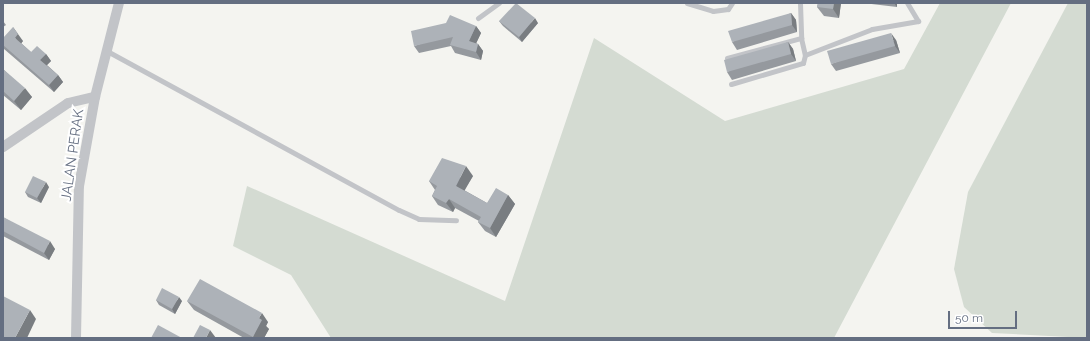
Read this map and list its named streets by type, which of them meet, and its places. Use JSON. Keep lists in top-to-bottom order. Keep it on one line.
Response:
{"streets":{"street":["JALAN PERAK"]},"scale_bar":"50 m"}
